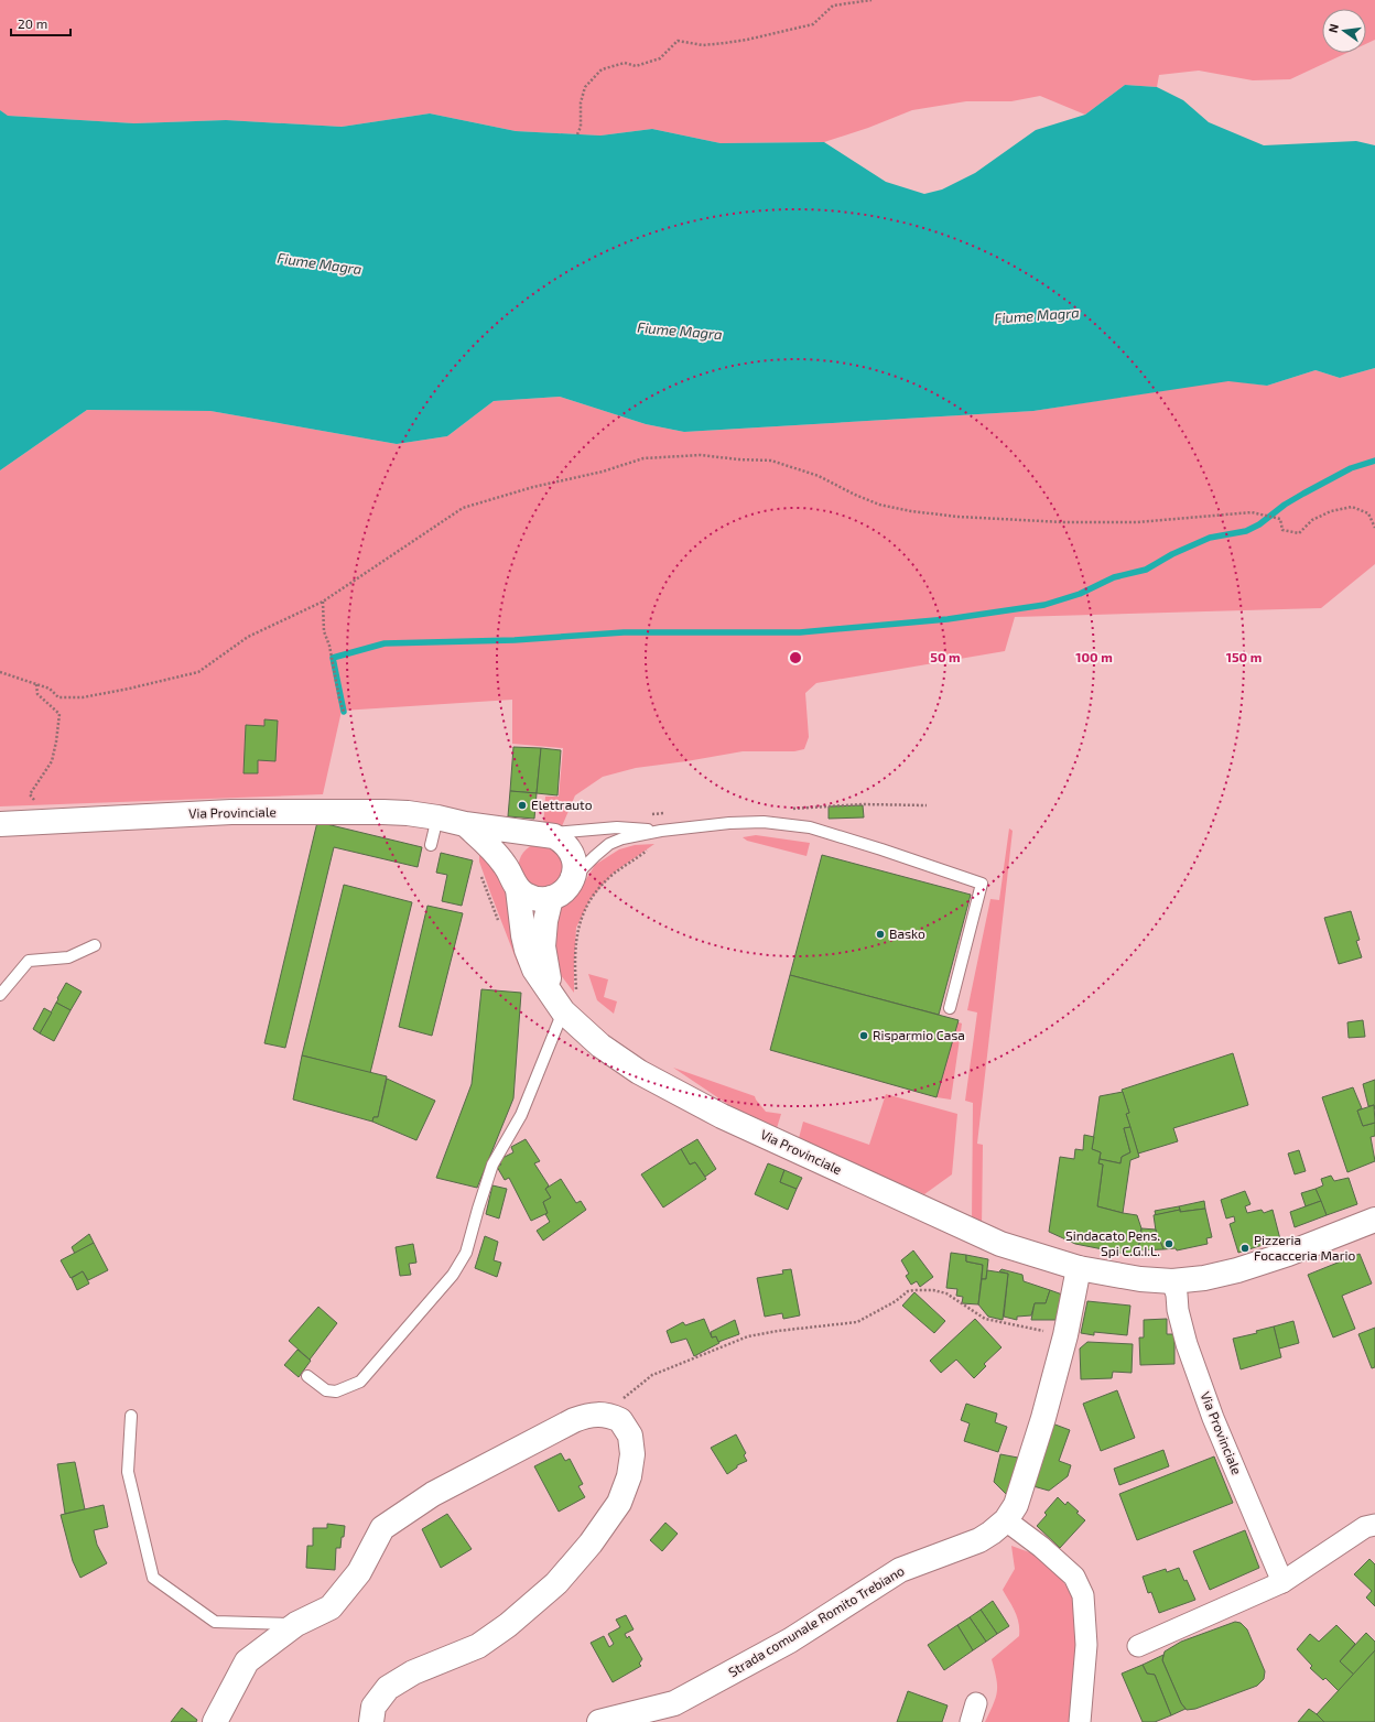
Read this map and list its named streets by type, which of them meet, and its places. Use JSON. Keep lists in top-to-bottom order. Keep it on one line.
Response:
{"streets":{"main road":["Via Provinciale","Strada comunale Romito Trebiano"]},"crossings":[["Via Provinciale","Strada comunale Romito Trebiano"]],"water":["Fiume Magra"],"places":["Elettrauto","Basko","Risparmio Casa","Sindacato Pens. Spi C.G.I.L.","Pizzeria Focacceria Mario"],"scale_bar":"20 m","north":"left","rings":["50 m","100 m","150 m"]}
